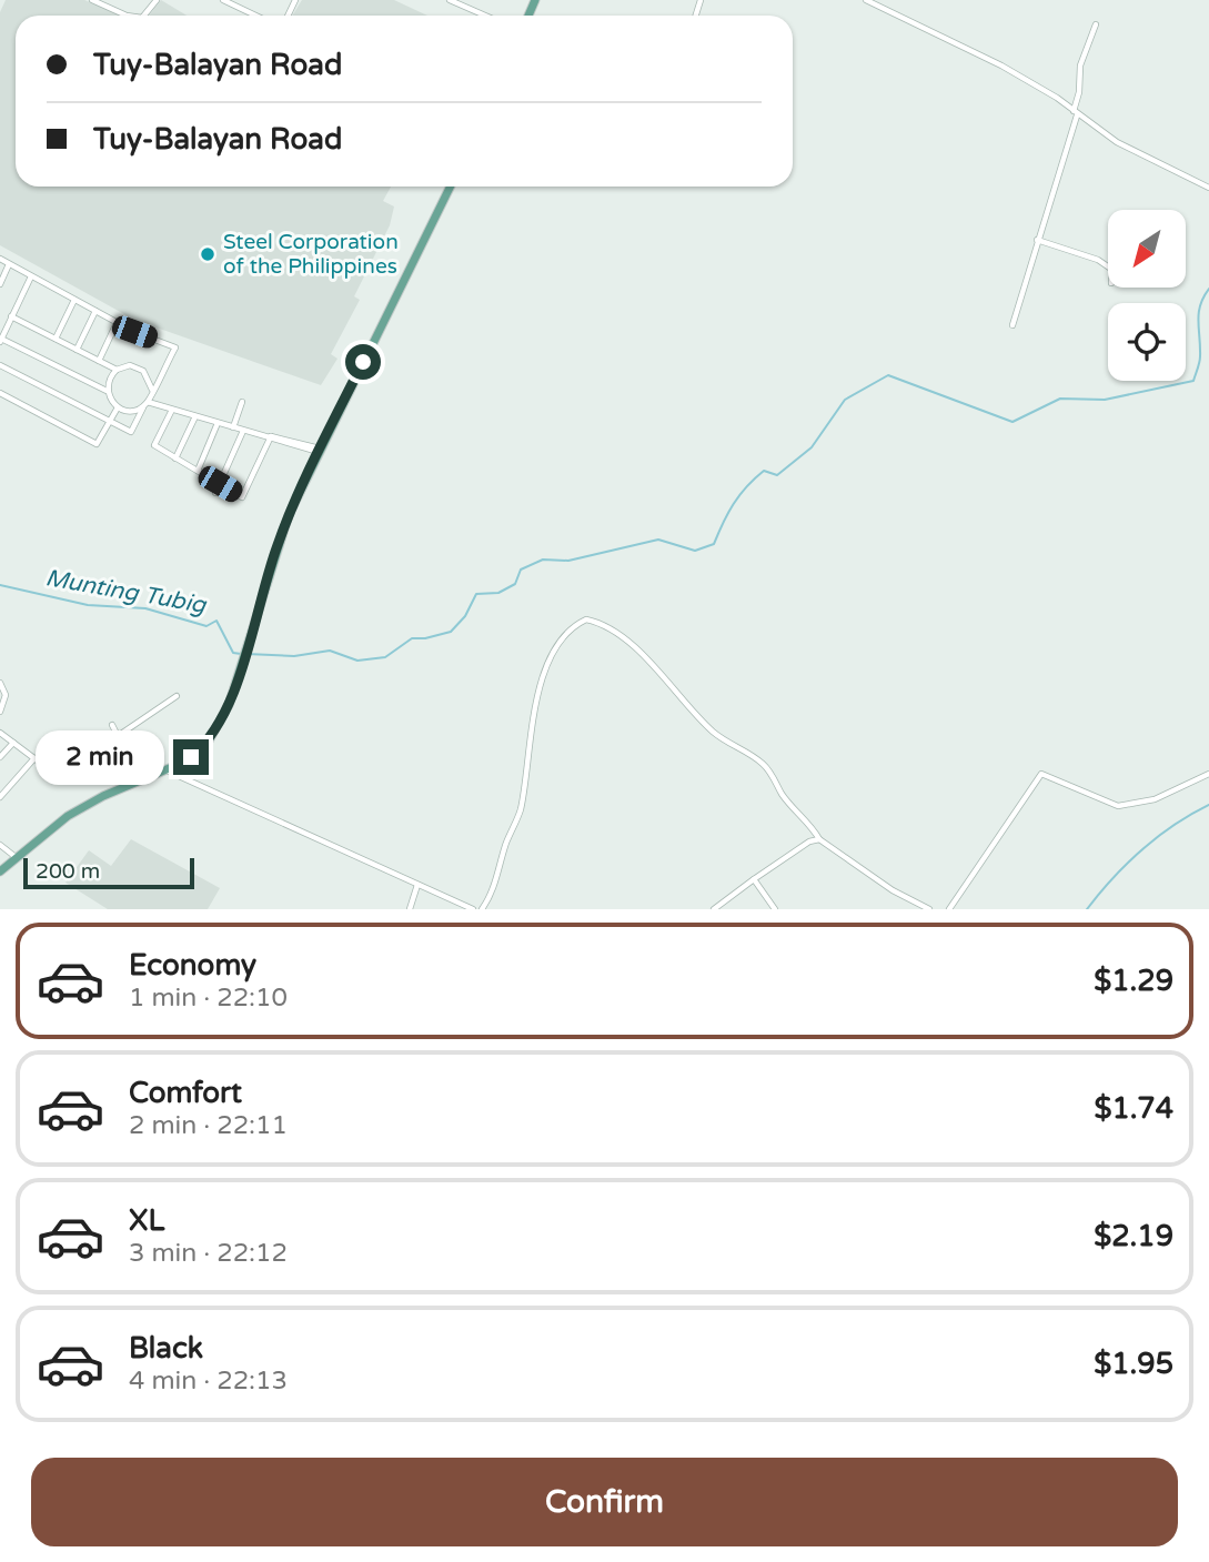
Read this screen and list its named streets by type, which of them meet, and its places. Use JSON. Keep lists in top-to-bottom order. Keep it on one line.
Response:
{"water":["Munting Tubig"],"places":["Steel Corporation of the Philippines"],"scale_bar":"200 m","north":"bottom left","page":{"banner":["Tuy-Balayan Road","Tuy-Balayan Road"],"bubble":"2 min","scale":"200 m","list":[{"name":"Economy","note":"1 min · 22:10","value":"$1.29"},{"name":"Comfort","note":"2 min · 22:11","value":"$1.74"},{"name":"XL","note":"3 min · 22:12","value":"$2.19"},{"name":"Black","note":"4 min · 22:13","value":"$1.95"}],"buttons":"Confirm"}}
